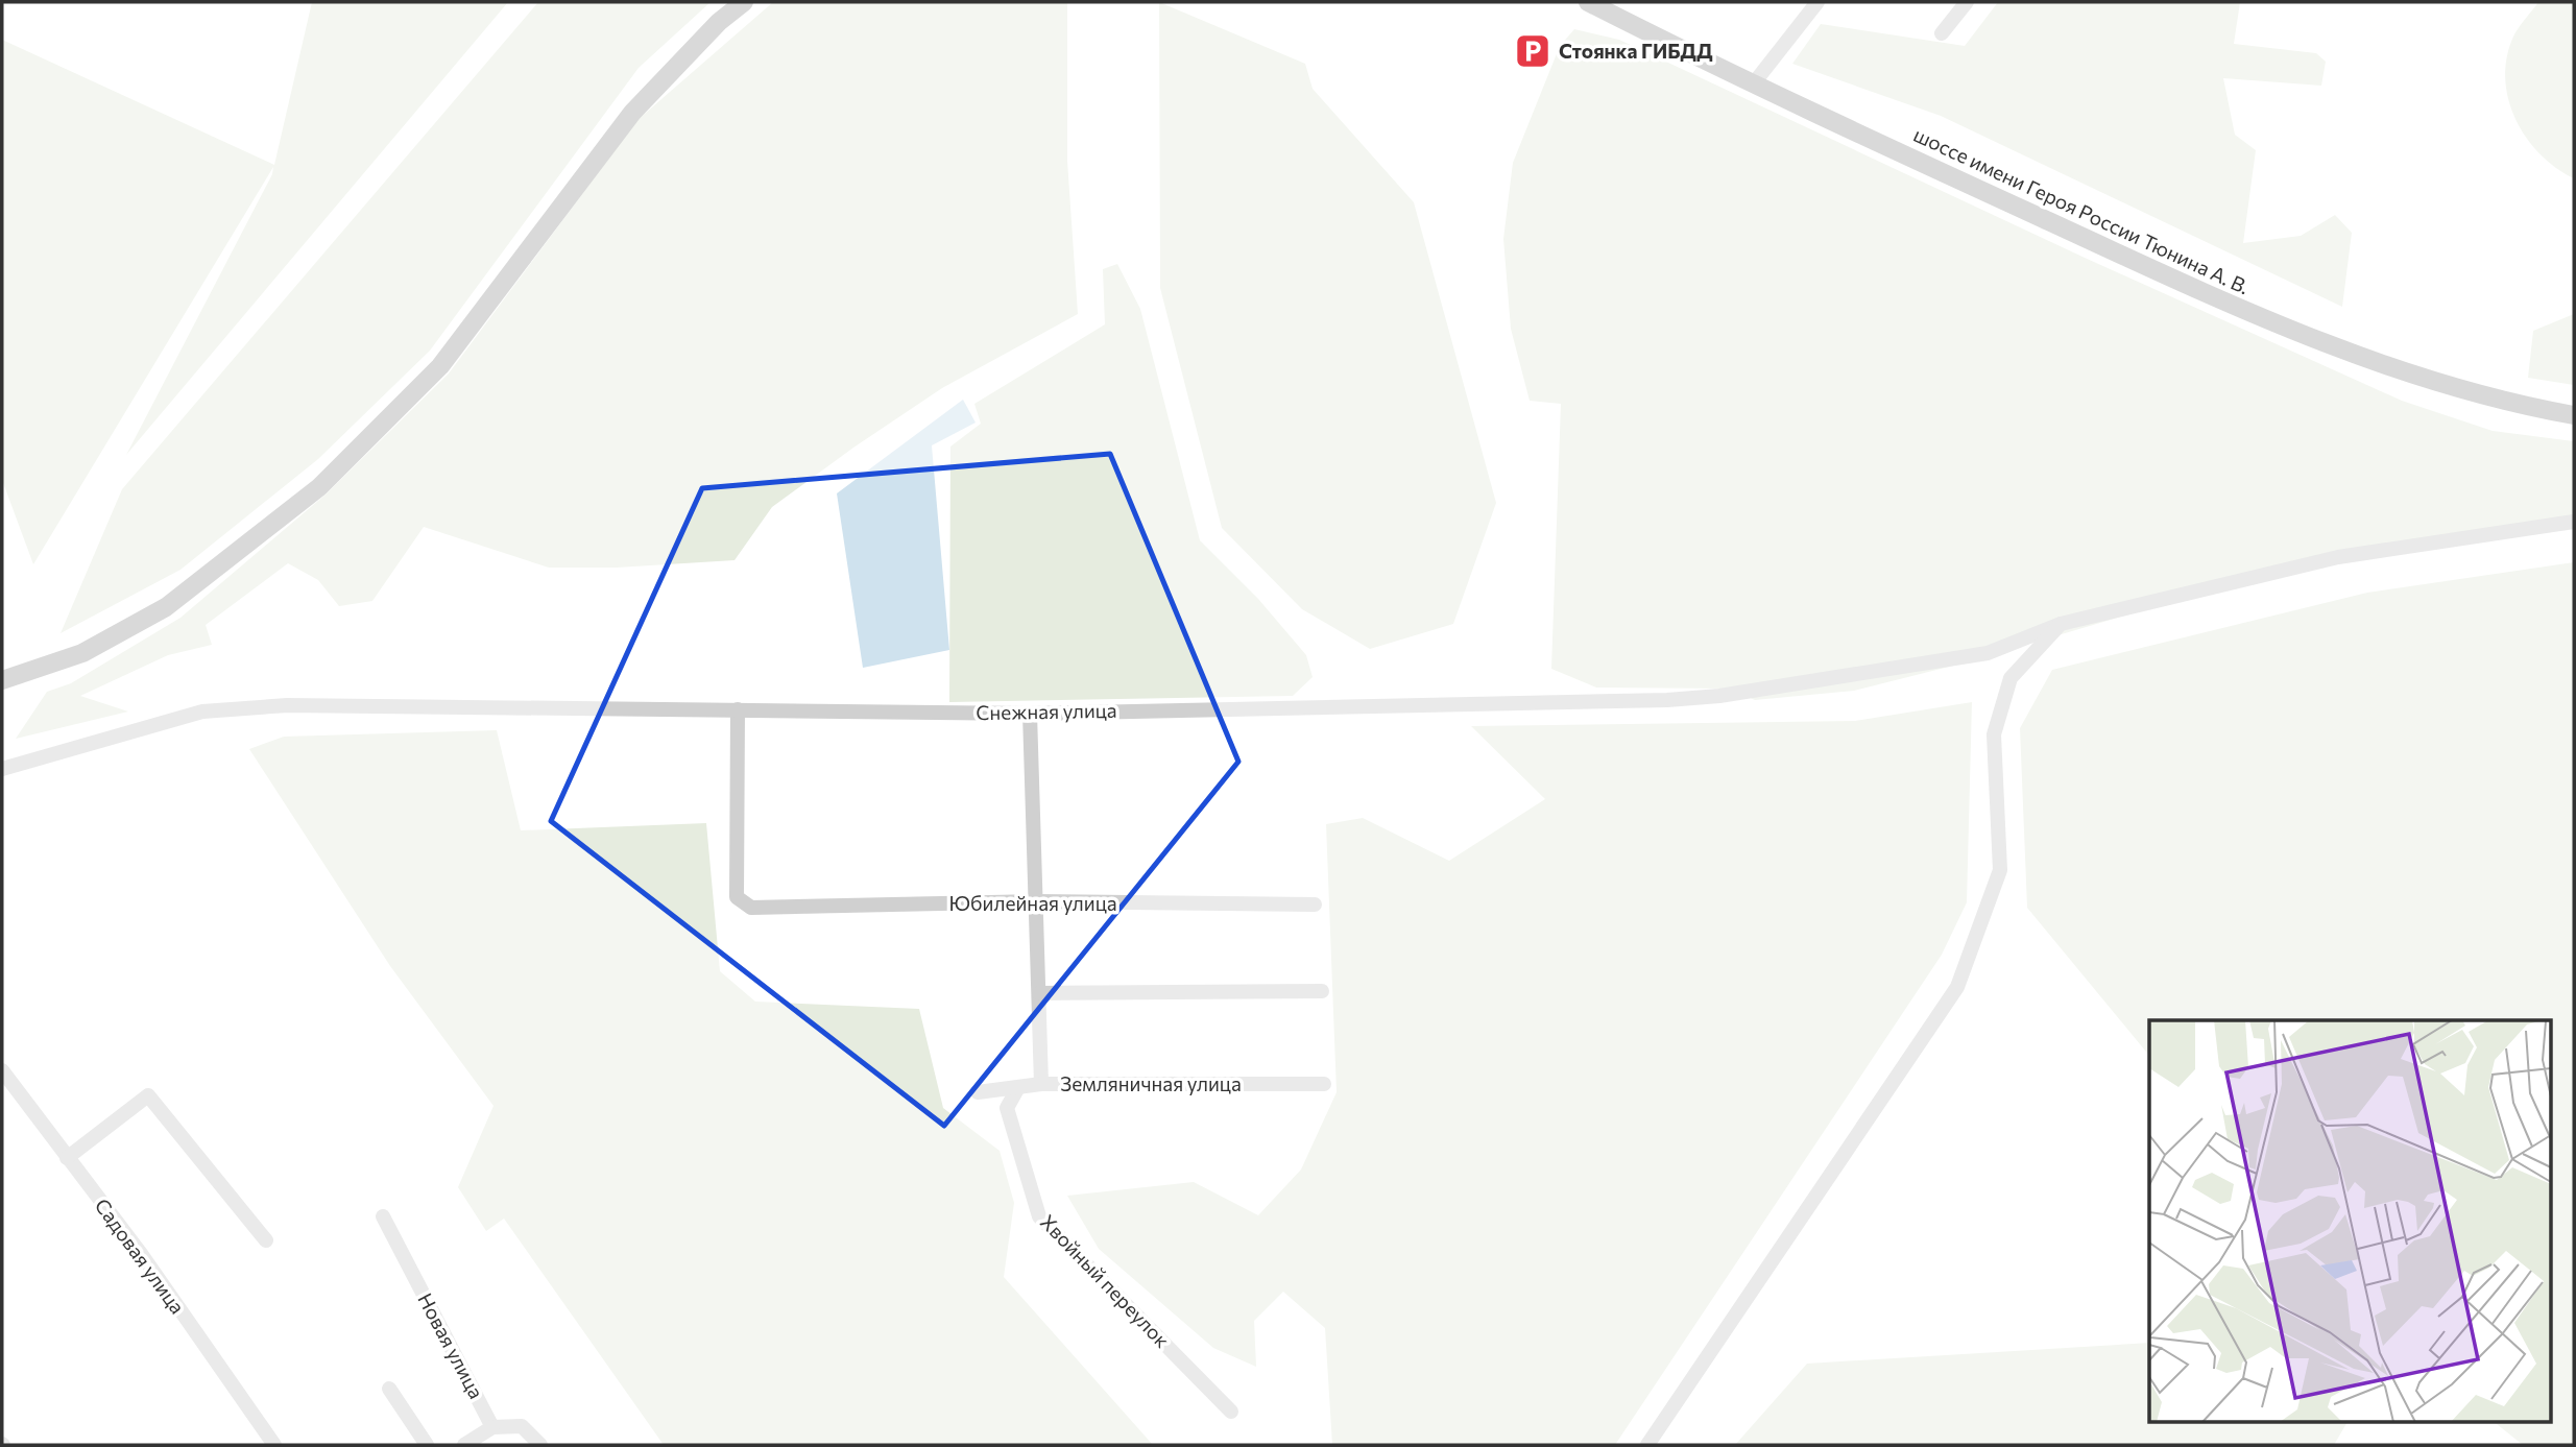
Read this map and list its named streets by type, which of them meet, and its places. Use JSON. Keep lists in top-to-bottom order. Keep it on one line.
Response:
{"streets":{"main road":["шоссе имени Героя России Тюнина А. В."],"street":["Снежная улица","Юбилейная улица","Земляничная улица","Садовая улица","Хвойный переулок","Новая улица"]},"crossings":[["Снежная улица","Юбилейная улица"],["Земляничная улица","Хвойный переулок"]],"places":{"parking":["Стоянка ГИБДД"]}}
